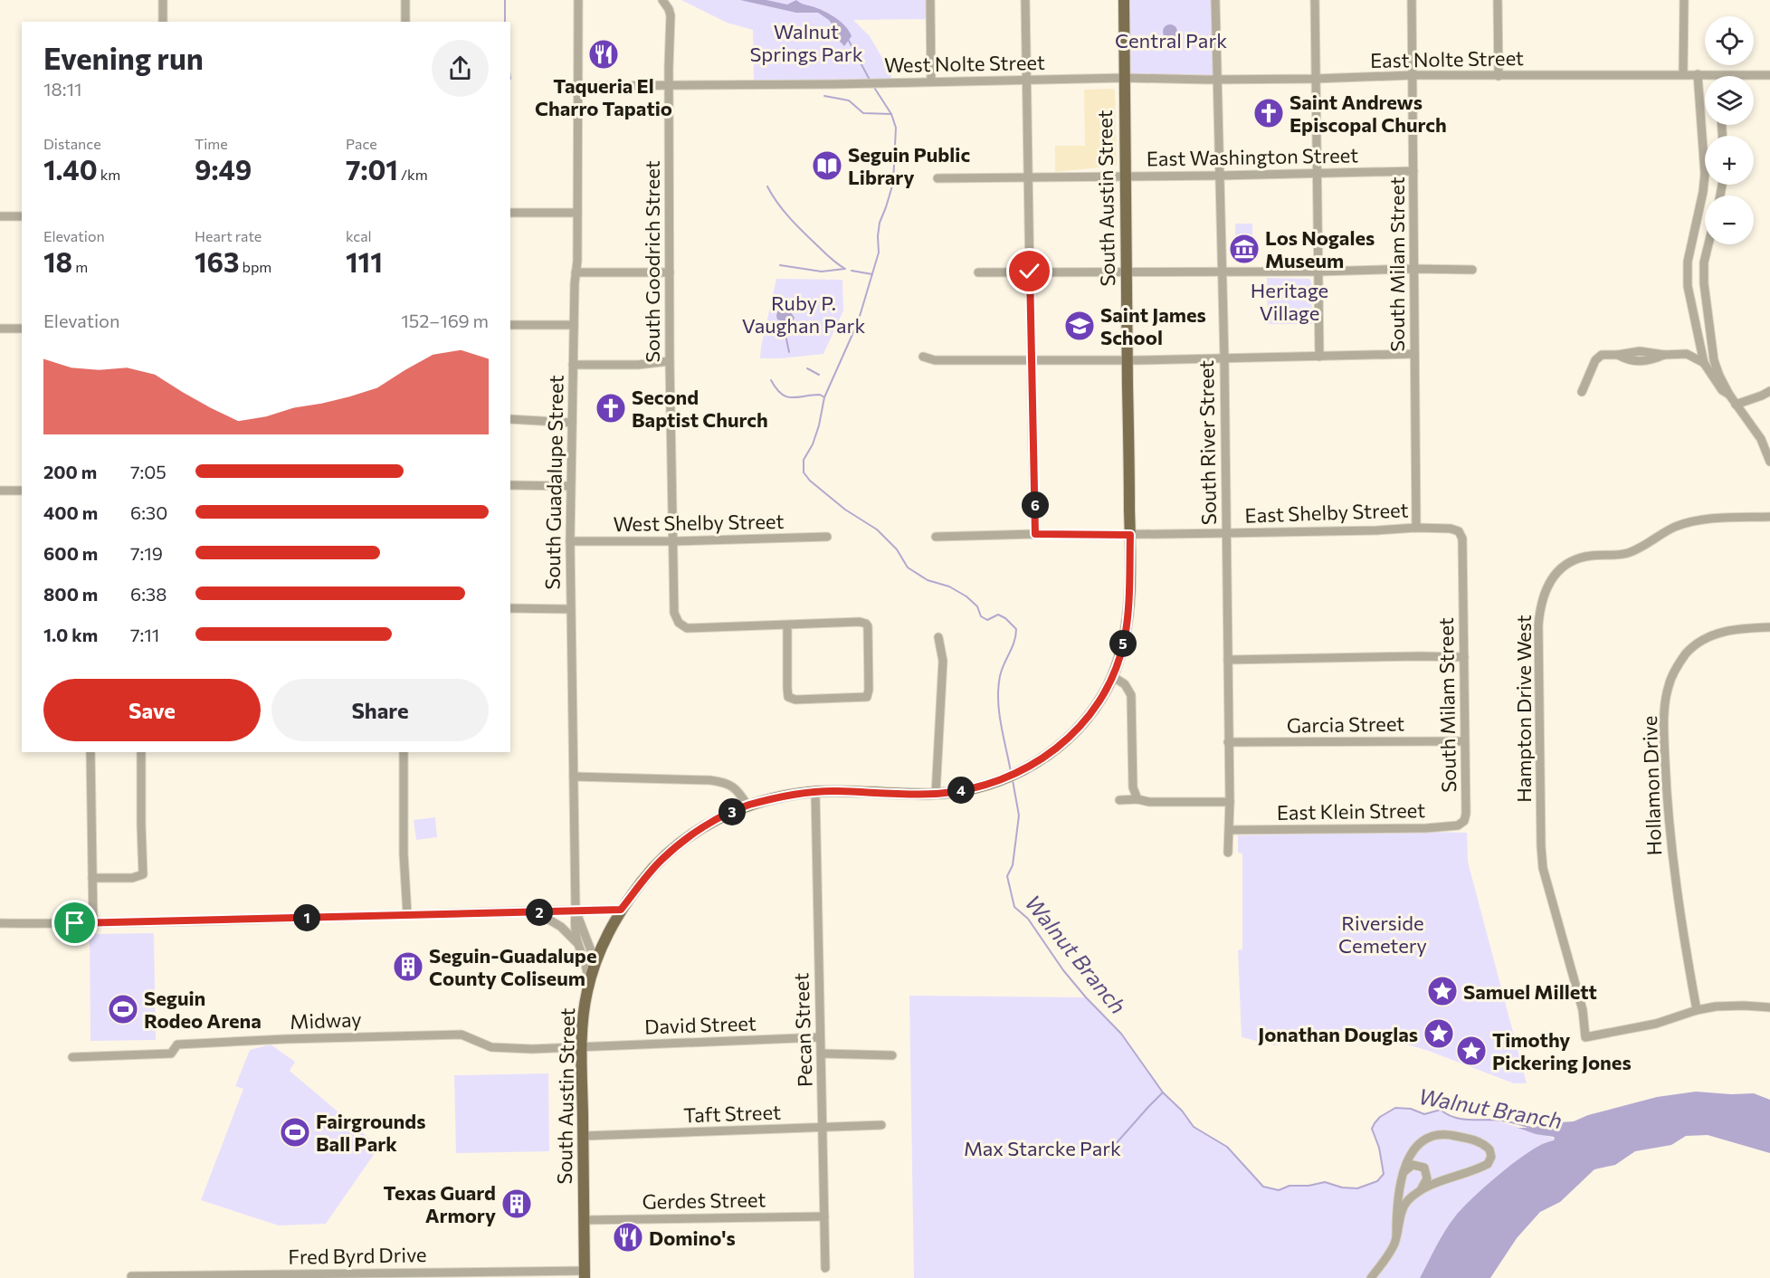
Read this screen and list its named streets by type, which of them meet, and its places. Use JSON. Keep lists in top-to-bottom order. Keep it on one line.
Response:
{"streets":{"main road":["South Austin Street"],"street":["East Nolte Street","West Nolte Street","East Washington Street","South Goodrich Street","South Milam Street","South River Street","South Guadalupe Street","East Shelby Street","West Shelby Street","Hampton Drive West","Garcia Street","Hollamon Drive","East Klein Street","Midway","David Street","Pecan Street","Taft Street","Gerdes Street","Fred Byrd Drive"]},"crossings":[["East Nolte Street","West Nolte Street"],["East Nolte Street","South Austin Street"],["East Nolte Street","South Milam Street"],["East Nolte Street","South River Street"],["West Nolte Street","South Austin Street"],["West Nolte Street","South Goodrich Street"],["West Nolte Street","South Guadalupe Street"],["East Washington Street","South Austin Street"],["East Washington Street","South Milam Street"],["East Washington Street","South River Street"],["South Austin Street","South Guadalupe Street"],["South Austin Street","East Shelby Street"],["South Austin Street","Midway"],["South Austin Street","David Street"],["South Austin Street","Pecan Street"],["South Austin Street","Taft Street"],["South Austin Street","Gerdes Street"],["South Austin Street","Fred Byrd Drive"],["South Goodrich Street","West Shelby Street"],["South Milam Street","East Shelby Street"],["South Milam Street","Garcia Street"],["South Milam Street","East Klein Street"],["South River Street","East Shelby Street"],["South River Street","Garcia Street"],["South River Street","East Klein Street"],["South Guadalupe Street","West Shelby Street"],["Hampton Drive West","Hollamon Drive"],["Midway","David Street"],["David Street","Pecan Street"],["Pecan Street","Taft Street"],["Pecan Street","Gerdes Street"]],"water":["Walnut Branch"],"parks":["Walnut Springs Park","Central Park","Heritage Village","Ruby P. Vaughan Park","Riverside Cemetery","Max Starcke Park"],"places":{"restaurant":["Taqueria El Charro Tapatio","Domino's"],"church":["Saint Andrews Episcopal Church","Second Baptist Church"],"library":["Seguin Public Library"],"museum":["Los Nogales Museum"],"school or university":["Saint James School"],"building":["Seguin-Guadalupe County Coliseum","Texas Guard Armory"],"place":["Samuel Millett","Jonathan Douglas","Timothy Pickering Jones"],"sports":["Seguin Rodeo Arena","Fairgrounds Ball Park"]},"page":{"map_buttons":["+","−"],"heading":["Evening run","18:11"],"stats":[["Distance","1.40 km"],["Time","9:49"],["Pace","7:01 /km"],["Elevation","18 m"],["Heart rate","163 bpm"],["kcal","111"]],"chart":["Elevation","152–169 m"],"list":[{"name":"200 m","note":"7:05"},{"name":"400 m","note":"6:30"},{"name":"600 m","note":"7:19"},{"name":"800 m","note":"6:38"},{"name":"1.0 km","note":"7:11"}],"pins":["6","5","4","3","2","1"],"buttons":["Save","Share"]}}
